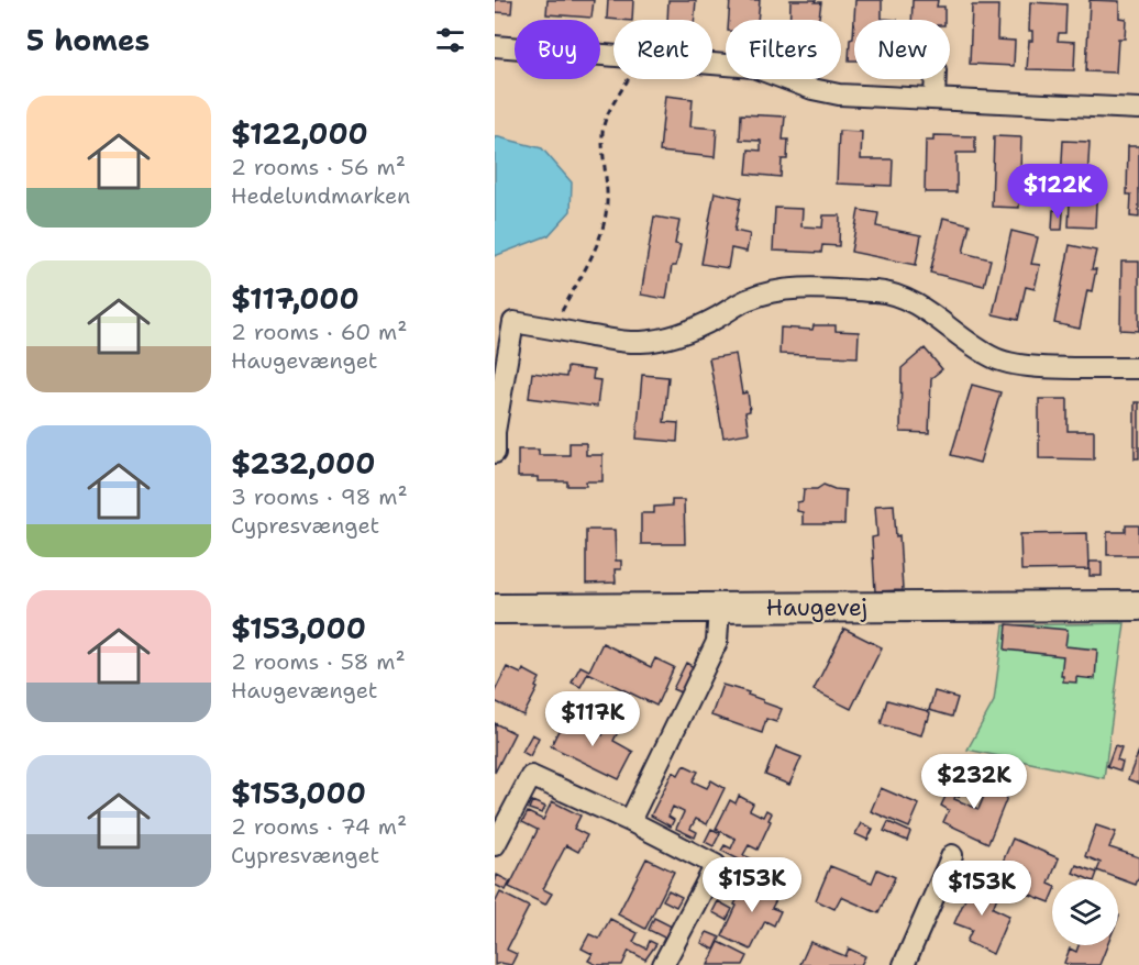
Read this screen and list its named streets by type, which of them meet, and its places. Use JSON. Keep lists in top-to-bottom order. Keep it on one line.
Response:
{"streets":{"street":["Haugevej"]},"page":{"heading":"5 homes","chip":["Buy","Rent","Filters","New"],"list":[{"name":"$122,000","note":"2 rooms · 56 m² · Hedelundmarken"},{"name":"$117,000","note":"2 rooms · 60 m² · Haugevænget"},{"name":"$232,000","note":"3 rooms · 98 m² · Cypresvænget"},{"name":"$153,000","note":"2 rooms · 58 m² · Haugevænget"},{"name":"$153,000","note":"2 rooms · 74 m² · Cypresvænget"}],"price":["$122K","$117K","$232K","$153K","$153K"]}}
